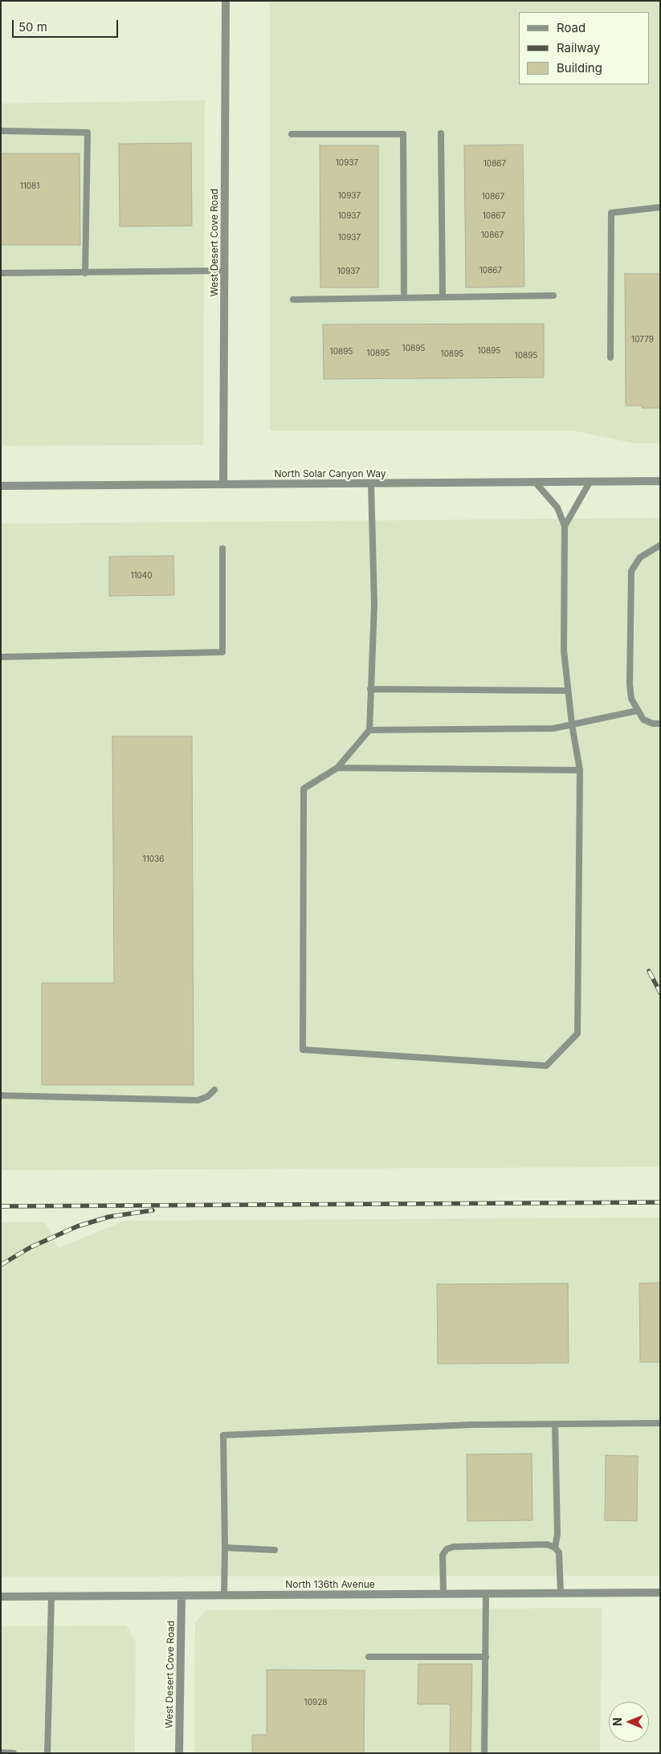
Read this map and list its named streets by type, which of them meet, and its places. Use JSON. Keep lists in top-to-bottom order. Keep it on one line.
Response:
{"streets":{"street":["West Desert Cove Road","North Solar Canyon Way","North 136th Avenue"]},"crossings":[["West Desert Cove Road","North Solar Canyon Way"],["West Desert Cove Road","North 136th Avenue"]],"house_numbers":["10937","10867","11081","10937","10867","10937","10867","10867","10937","10867","10937","10779","10895","10895","10895","10895","10895","10895","11040","11036","10928"],"legend":["Road","Railway","Building"],"scale_bar":"50 m","north":"left"}
